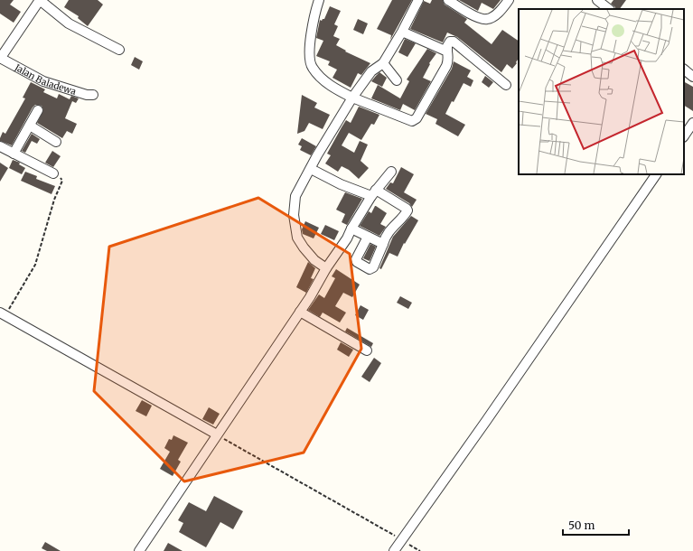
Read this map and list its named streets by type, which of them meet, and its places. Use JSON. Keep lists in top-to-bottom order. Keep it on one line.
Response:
{"streets":{"street":["Jalan Baladewa"]},"scale_bar":"50 m"}
